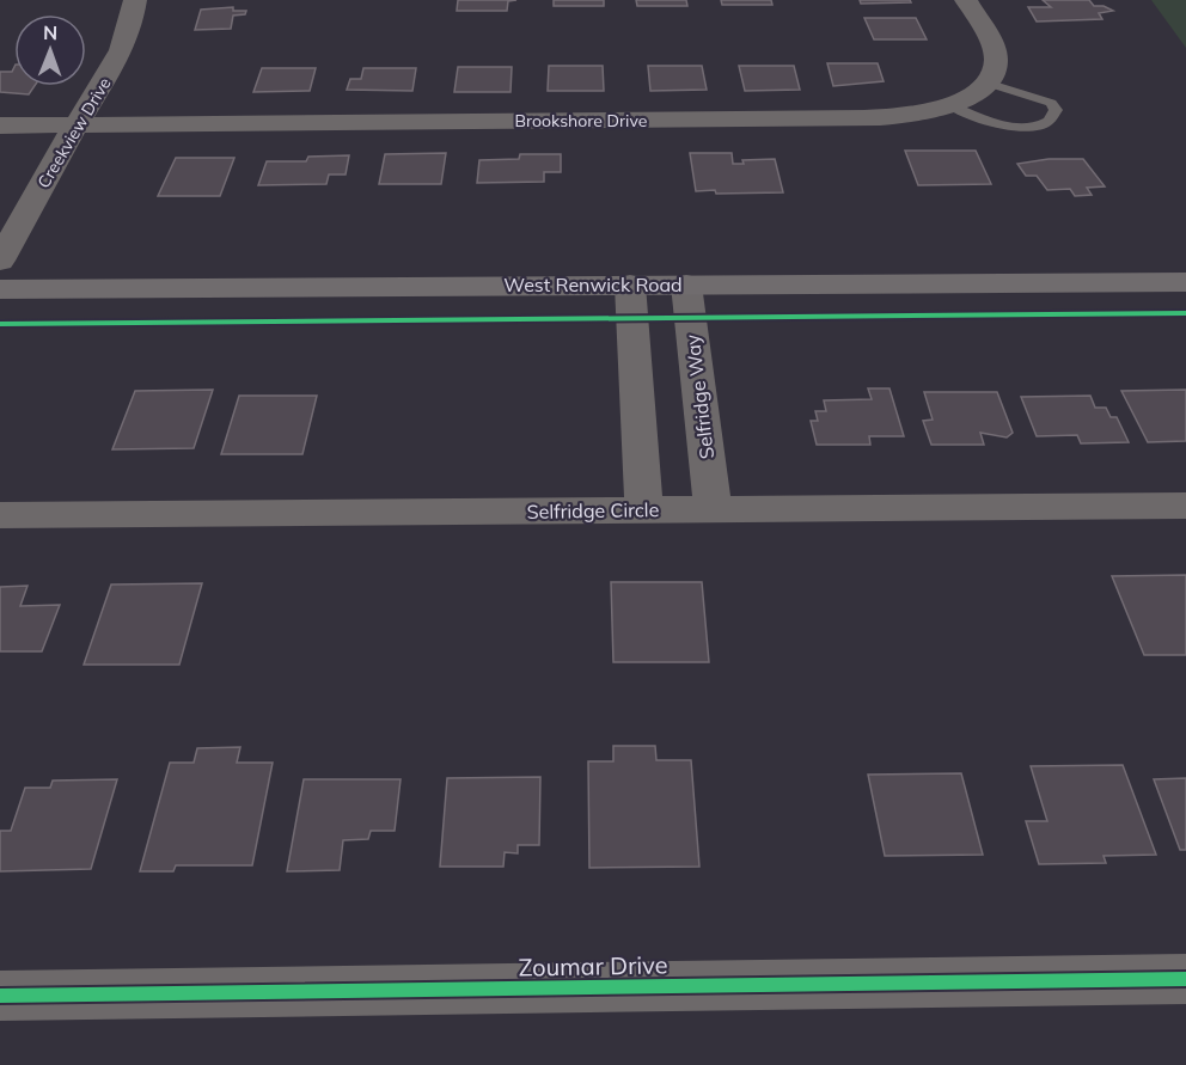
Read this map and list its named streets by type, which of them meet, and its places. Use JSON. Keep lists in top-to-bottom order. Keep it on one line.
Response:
{"streets":{"street":["Brookshore Drive","Creekview Drive","West Renwick Road","Selfridge Way","Selfridge Circle","Zoumar Drive"]},"crossings":[["Brookshore Drive","Creekview Drive"],["West Renwick Road","Selfridge Way"],["Selfridge Way","Selfridge Circle"]],"north":"top"}
